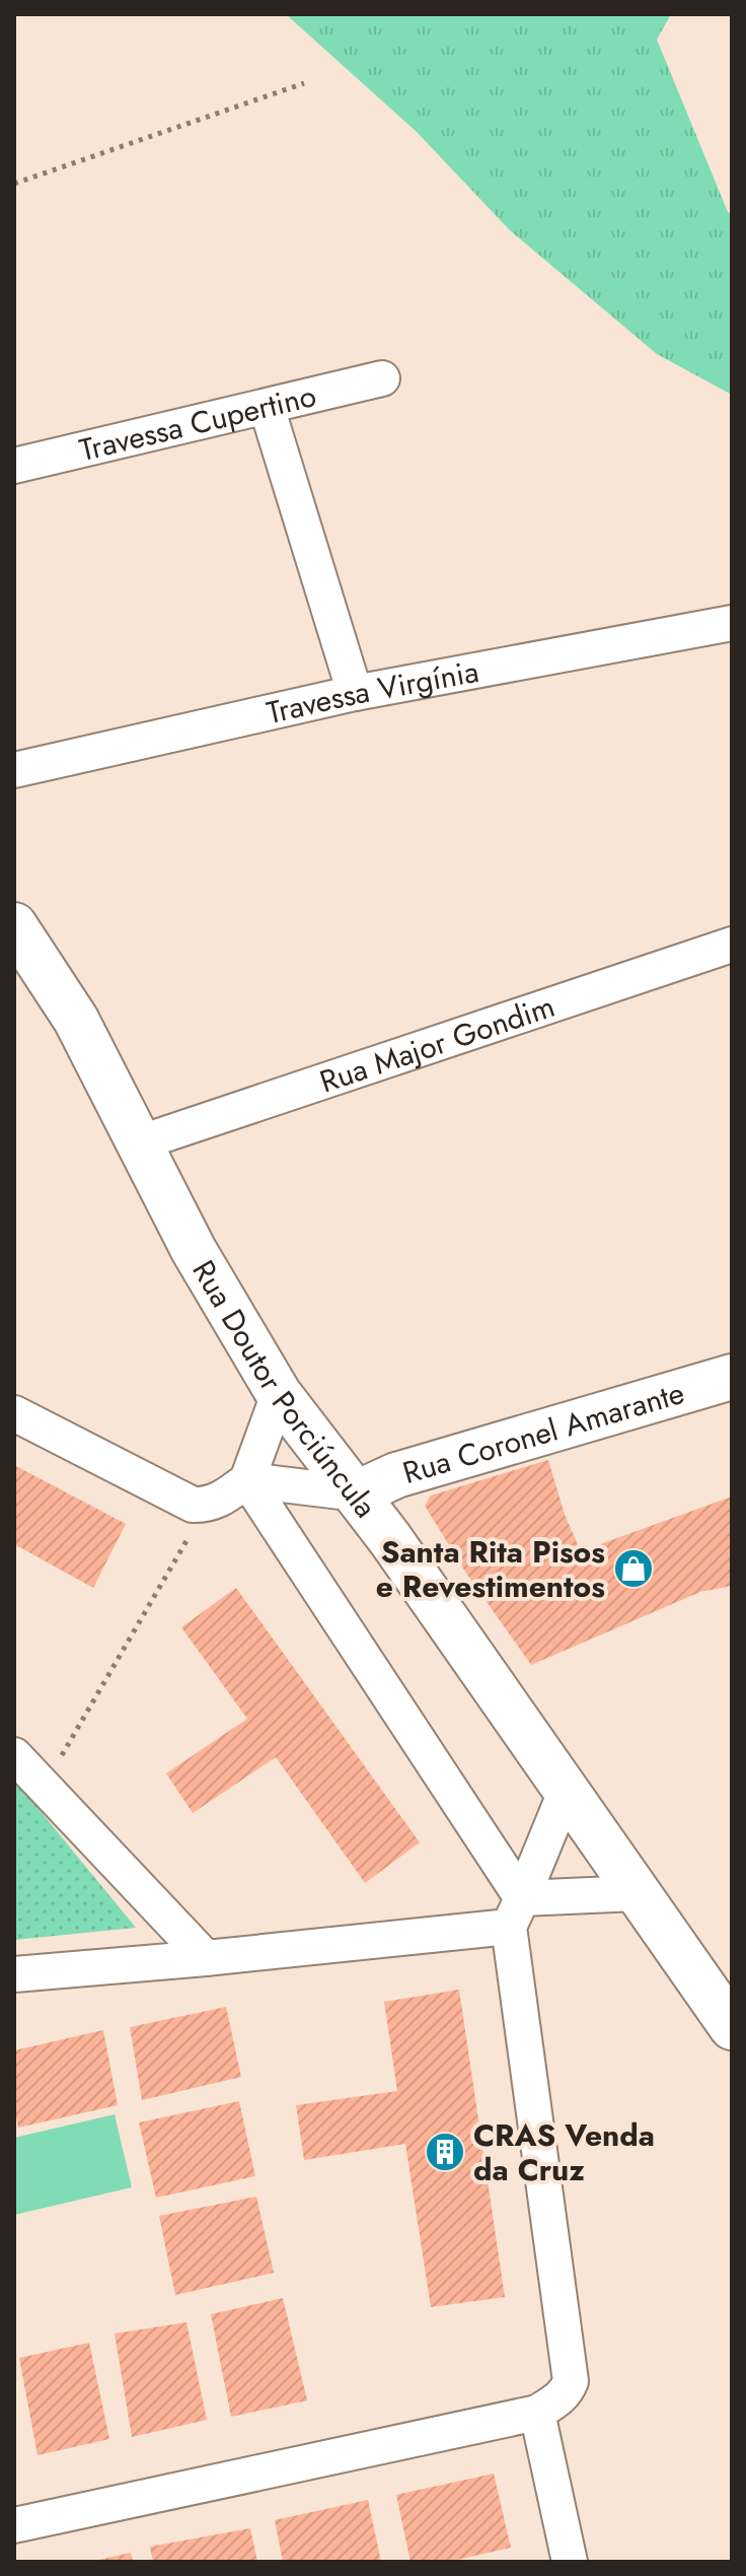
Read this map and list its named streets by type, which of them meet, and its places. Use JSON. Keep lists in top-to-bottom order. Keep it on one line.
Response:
{"streets":{"main road":["Rua Doutor Porciúncula","Rua Coronel Amarante"],"street":["Travessa Cupertino","Travessa Virgínia","Rua Major Gondim"]},"crossings":[["Rua Major Gondim","Rua Doutor Porciúncula"],["Rua Doutor Porciúncula","Rua Coronel Amarante"]],"places":{"shop":["Santa Rita Pisos e Revestimentos"],"building":["CRAS Venda da Cruz"]}}
